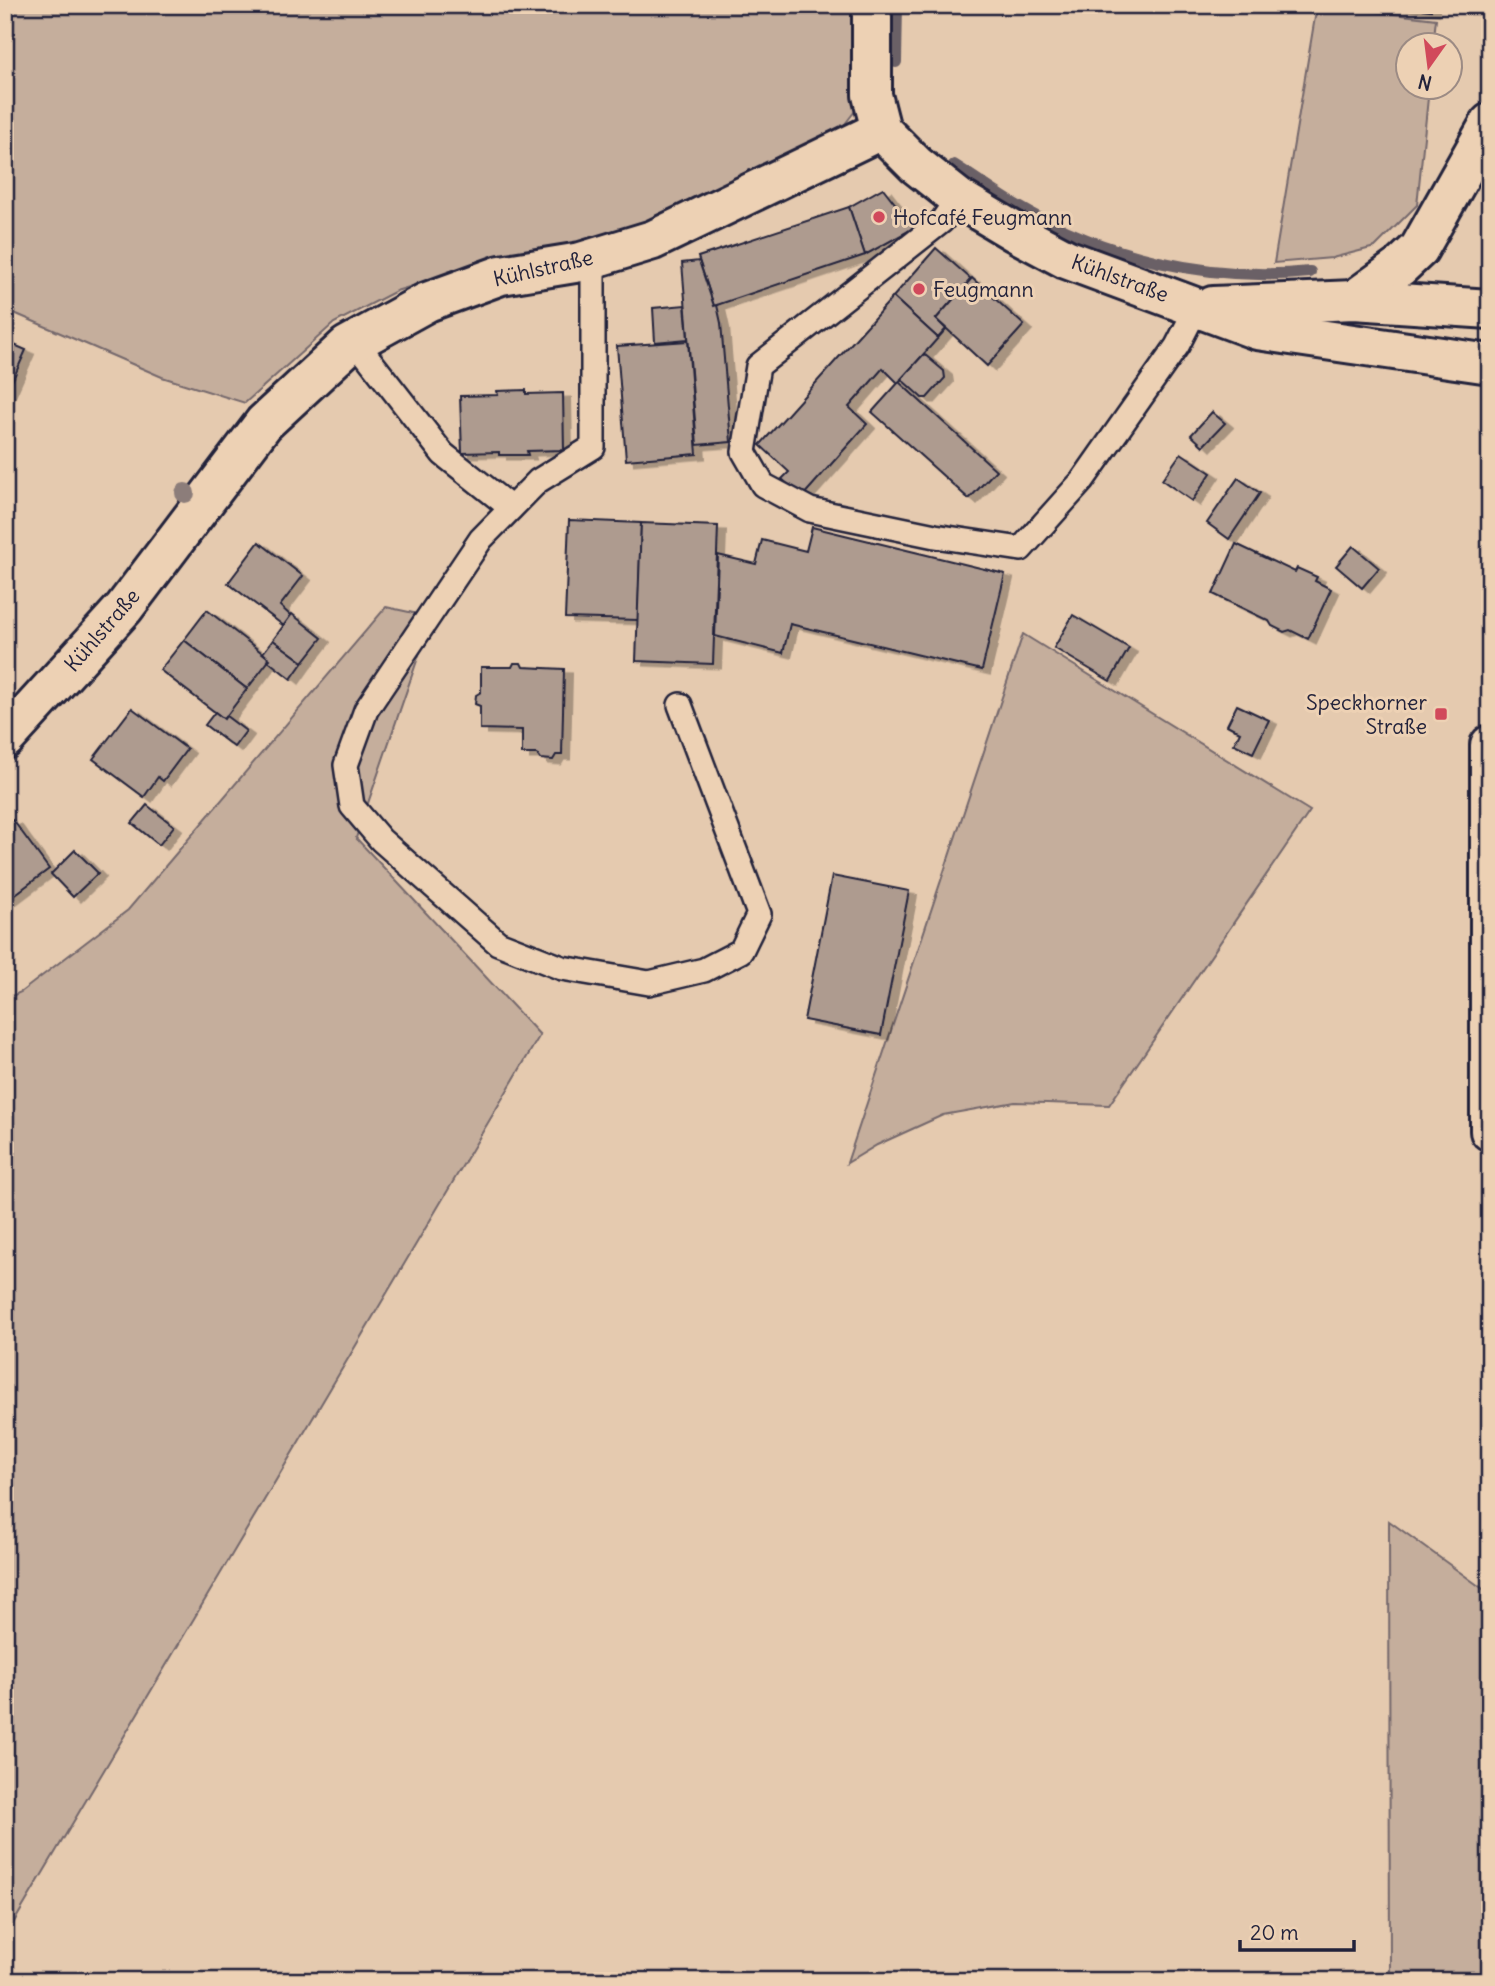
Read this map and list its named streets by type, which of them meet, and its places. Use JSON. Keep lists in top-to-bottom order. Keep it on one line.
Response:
{"streets":{"street":["Kühlstraße"]},"places":{"other":["Hofcafé Feugmann","Feugmann"],"transit":["Speckhorner Straße"]},"scale_bar":"20 m","north":"bottom"}
